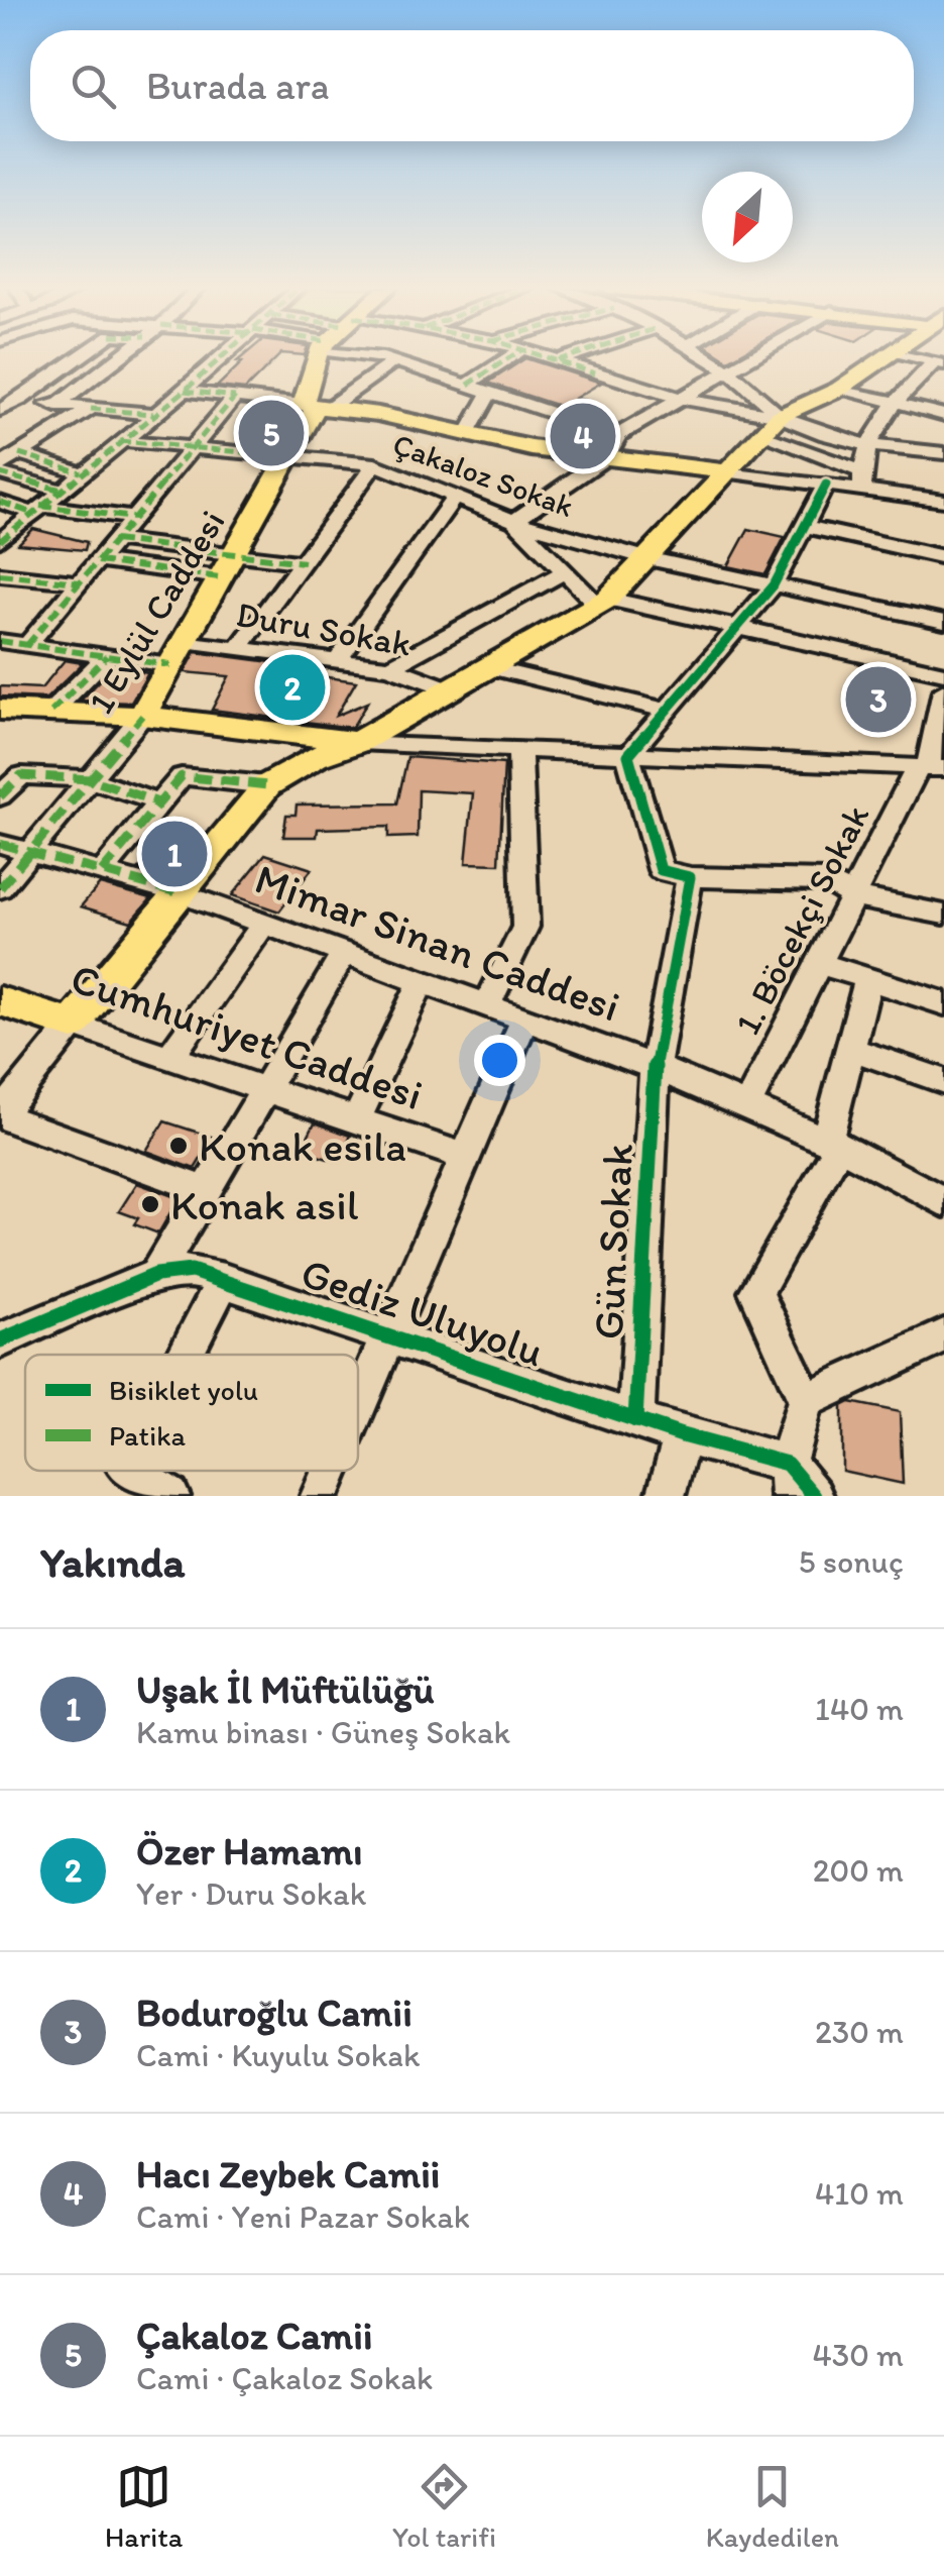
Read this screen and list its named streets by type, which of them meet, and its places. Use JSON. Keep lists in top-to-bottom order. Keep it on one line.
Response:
{"streets":{"main road":["1 Eylül Caddesi","Cumhuriyet Caddesi"],"street":["Çakaloz Sokak","Duru Sokak","1. Böcekçi Sokak","Mimar Sinan Caddesi","Gün Sokak","Gediz Uluyolu"]},"crossings":[["Çakaloz Sokak","1 Eylül Caddesi"],["1 Eylül Caddesi","Duru Sokak"],["1 Eylül Caddesi","Mimar Sinan Caddesi"],["1. Böcekçi Sokak","Mimar Sinan Caddesi"],["Mimar Sinan Caddesi","Gün Sokak"],["Gün Sokak","Gediz Uluyolu"]],"places":["Konak esila","Konak asil"],"legend":["Bisiklet yolu","Patika"],"north":"bottom left","page":{"search":"Burada ara","pins":["5","4","2","3","1"],"heading":["Yakında","5 sonuç"],"list":[{"mark":"1","name":"Uşak İl Müftülüğü","note":"Kamu binası · Güneş Sokak","value":"140 m"},{"mark":"2","name":"Özer Hamamı","note":"Yer · Duru Sokak","value":"200 m"},{"mark":"3","name":"Boduroğlu Camii","note":"Cami · Kuyulu Sokak","value":"230 m"},{"mark":"4","name":"Hacı Zeybek Camii","note":"Cami · Yeni Pazar Sokak","value":"410 m"},{"mark":"5","name":"Çakaloz Camii","note":"Cami · Çakaloz Sokak","value":"430 m"}],"nav":["Harita","Yol tarifi","Kaydedilen"]}}
